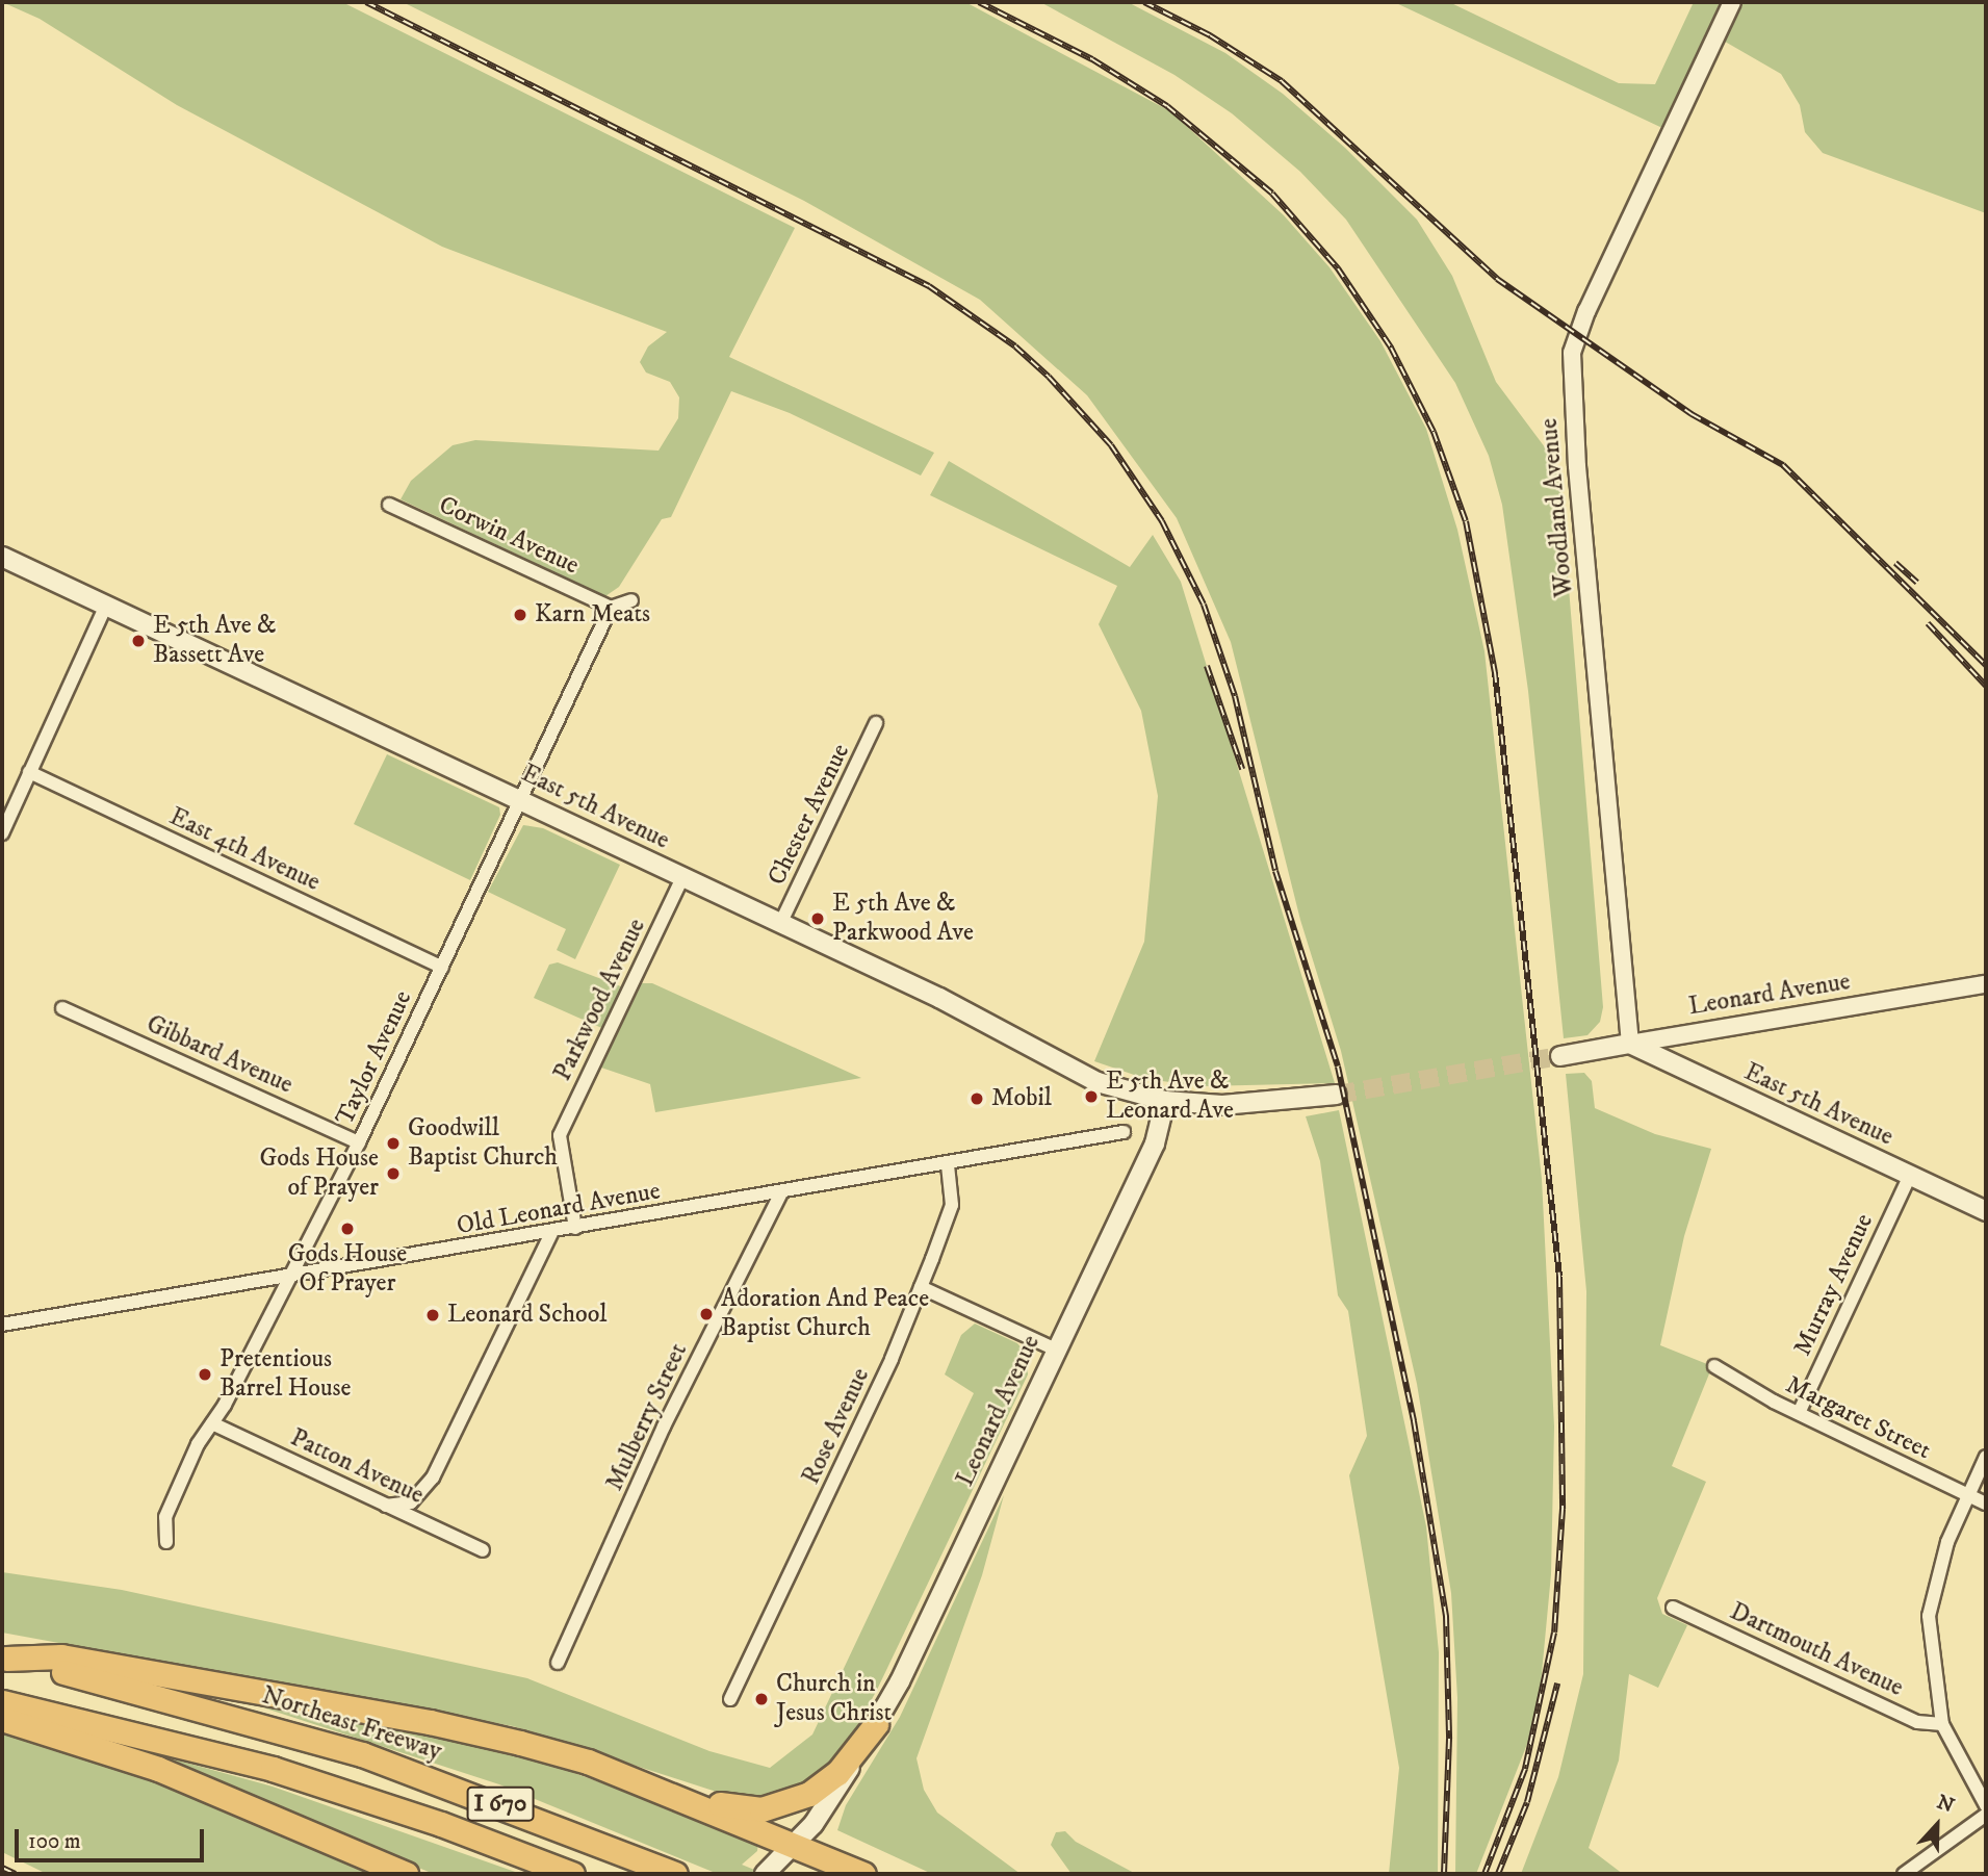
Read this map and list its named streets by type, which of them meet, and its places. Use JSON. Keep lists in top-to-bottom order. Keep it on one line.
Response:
{"streets":{"highway":["Northeast Freeway","I 670"],"main road":["East 5th Avenue","Leonard Avenue"],"street":["Woodland Avenue","Corwin Avenue","Chester Avenue","East 4th Avenue","Parkwood Avenue","Gibbard Avenue","Taylor Avenue","Old Leonard Avenue","Murray Avenue","Mulberry Street","Margaret Street","Rose Avenue","Patton Avenue","Dartmouth Avenue"]},"crossings":[["Woodland Avenue","East 5th Avenue"],["Woodland Avenue","Leonard Avenue"],["Corwin Avenue","Taylor Avenue"],["East 5th Avenue","Chester Avenue"],["East 5th Avenue","Leonard Avenue"],["East 5th Avenue","Parkwood Avenue"],["East 5th Avenue","Taylor Avenue"],["East 5th Avenue","Murray Avenue"],["East 4th Avenue","Taylor Avenue"],["Parkwood Avenue","Old Leonard Avenue"],["Gibbard Avenue","Taylor Avenue"],["Taylor Avenue","Old Leonard Avenue"],["Taylor Avenue","Patton Avenue"],["Old Leonard Avenue","Mulberry Street"],["Old Leonard Avenue","Rose Avenue"],["Murray Avenue","Margaret Street"]],"places":["Karn Meats","E 5th Ave & Bassett Ave","E 5th Ave & Parkwood Ave","E 5th Ave & Leonard Ave","Mobil","Goodwill Baptist Church","Gods House of Prayer","Gods House Of Prayer","Adoration And Peace Baptist Church","Leonard School","Pretentious Barrel House","Church in Jesus Christ"],"scale_bar":"100 m","north":"top"}
